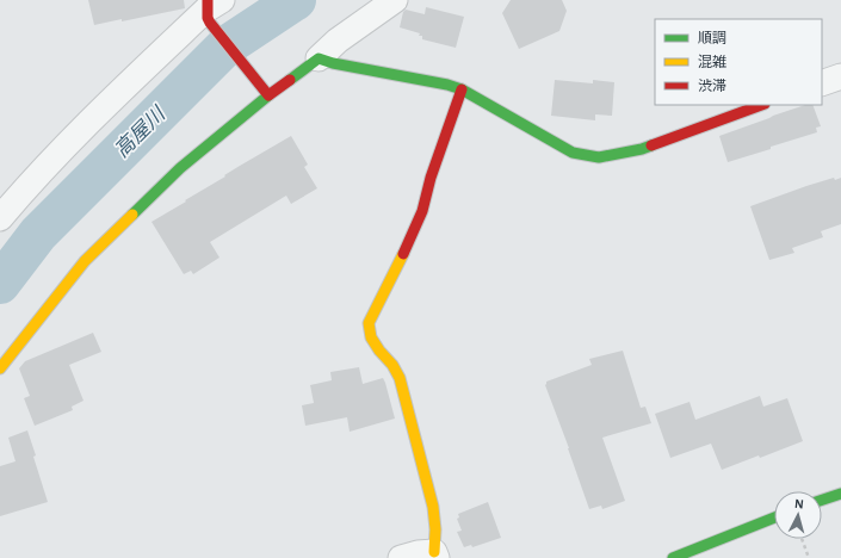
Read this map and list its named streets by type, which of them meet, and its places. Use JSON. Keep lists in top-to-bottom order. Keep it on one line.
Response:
{"water":["高屋川"],"legend":["順調","混雑","渋滞"],"north":"top"}
